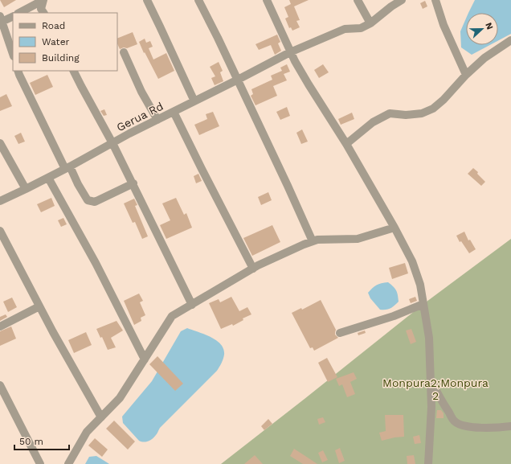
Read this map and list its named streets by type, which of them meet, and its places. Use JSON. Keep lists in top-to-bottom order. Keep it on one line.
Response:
{"streets":{"street":["Gerua Rd"]},"parks":["Monpura2;Monpura 2"],"legend":["Road","Water","Building"],"scale_bar":"50 m","north":"right"}
